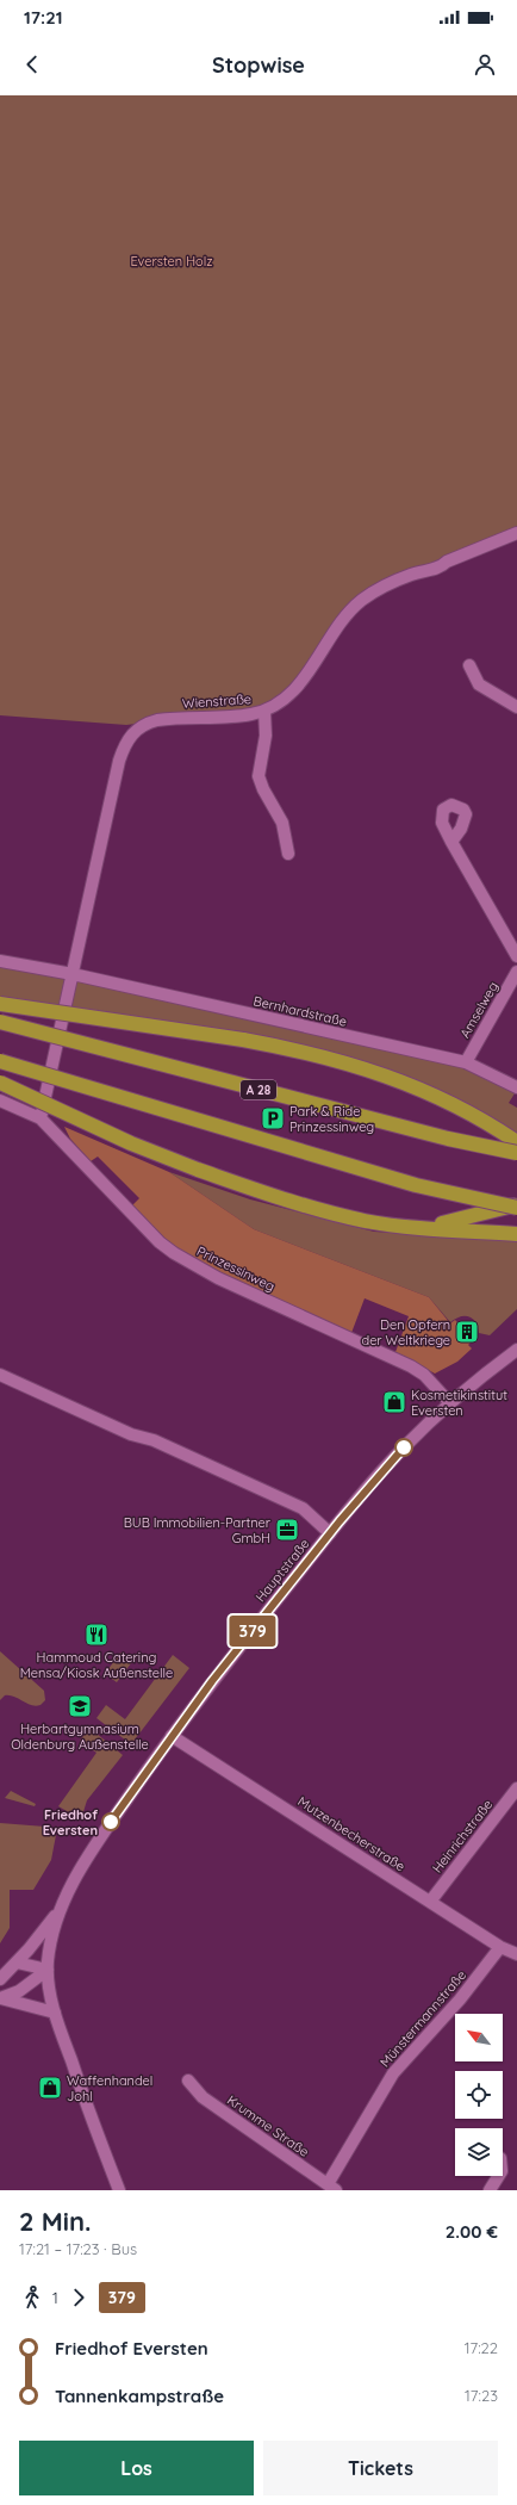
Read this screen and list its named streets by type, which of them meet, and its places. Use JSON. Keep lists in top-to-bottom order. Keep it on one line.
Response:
{"streets":{"highway":["A 28"],"street":["Wienstraße","Amselweg","Bernhardstraße","Prinzessinweg","Hauptstraße","Mutzenbecherstraße","Heinrichstraße","Münstermannstraße","Krumme Straße"]},"crossings":[["Wienstraße","Bernhardstraße"],["Amselweg","Bernhardstraße"],["Prinzessinweg","Hauptstraße"],["Hauptstraße","Mutzenbecherstraße"],["Mutzenbecherstraße","Heinrichstraße"],["Mutzenbecherstraße","Münstermannstraße"],["Münstermannstraße","Krumme Straße"]],"parks":["Eversten Holz"],"places":{"parking":["Park & Ride Prinzessinweg"],"building":["Den Opfern der Weltkriege"],"shop":["Kosmetikinstitut Eversten","Waffenhandel Johl"],"office":["BUB Immobilien-Partner GmbH"],"restaurant":["Hammoud Catering Mensa/Kiosk Außenstelle"],"school or university":["Herbartgymnasium Oldenburg Außenstelle"],"other":["Friedhof Eversten"]},"lines":["bus line 379"],"north":"top left","page":{"status":"17:21","header":"Stopwise","on_map":"379","heading":["2 Min.","17:21 – 17:23 · Bus","2.00 €"],"legs":["1","379"],"list":[{"name":"Friedhof Eversten","value":"17:22"},{"name":"Tannenkampstraße","value":"17:23"}],"buttons":["Los","Tickets"]}}
